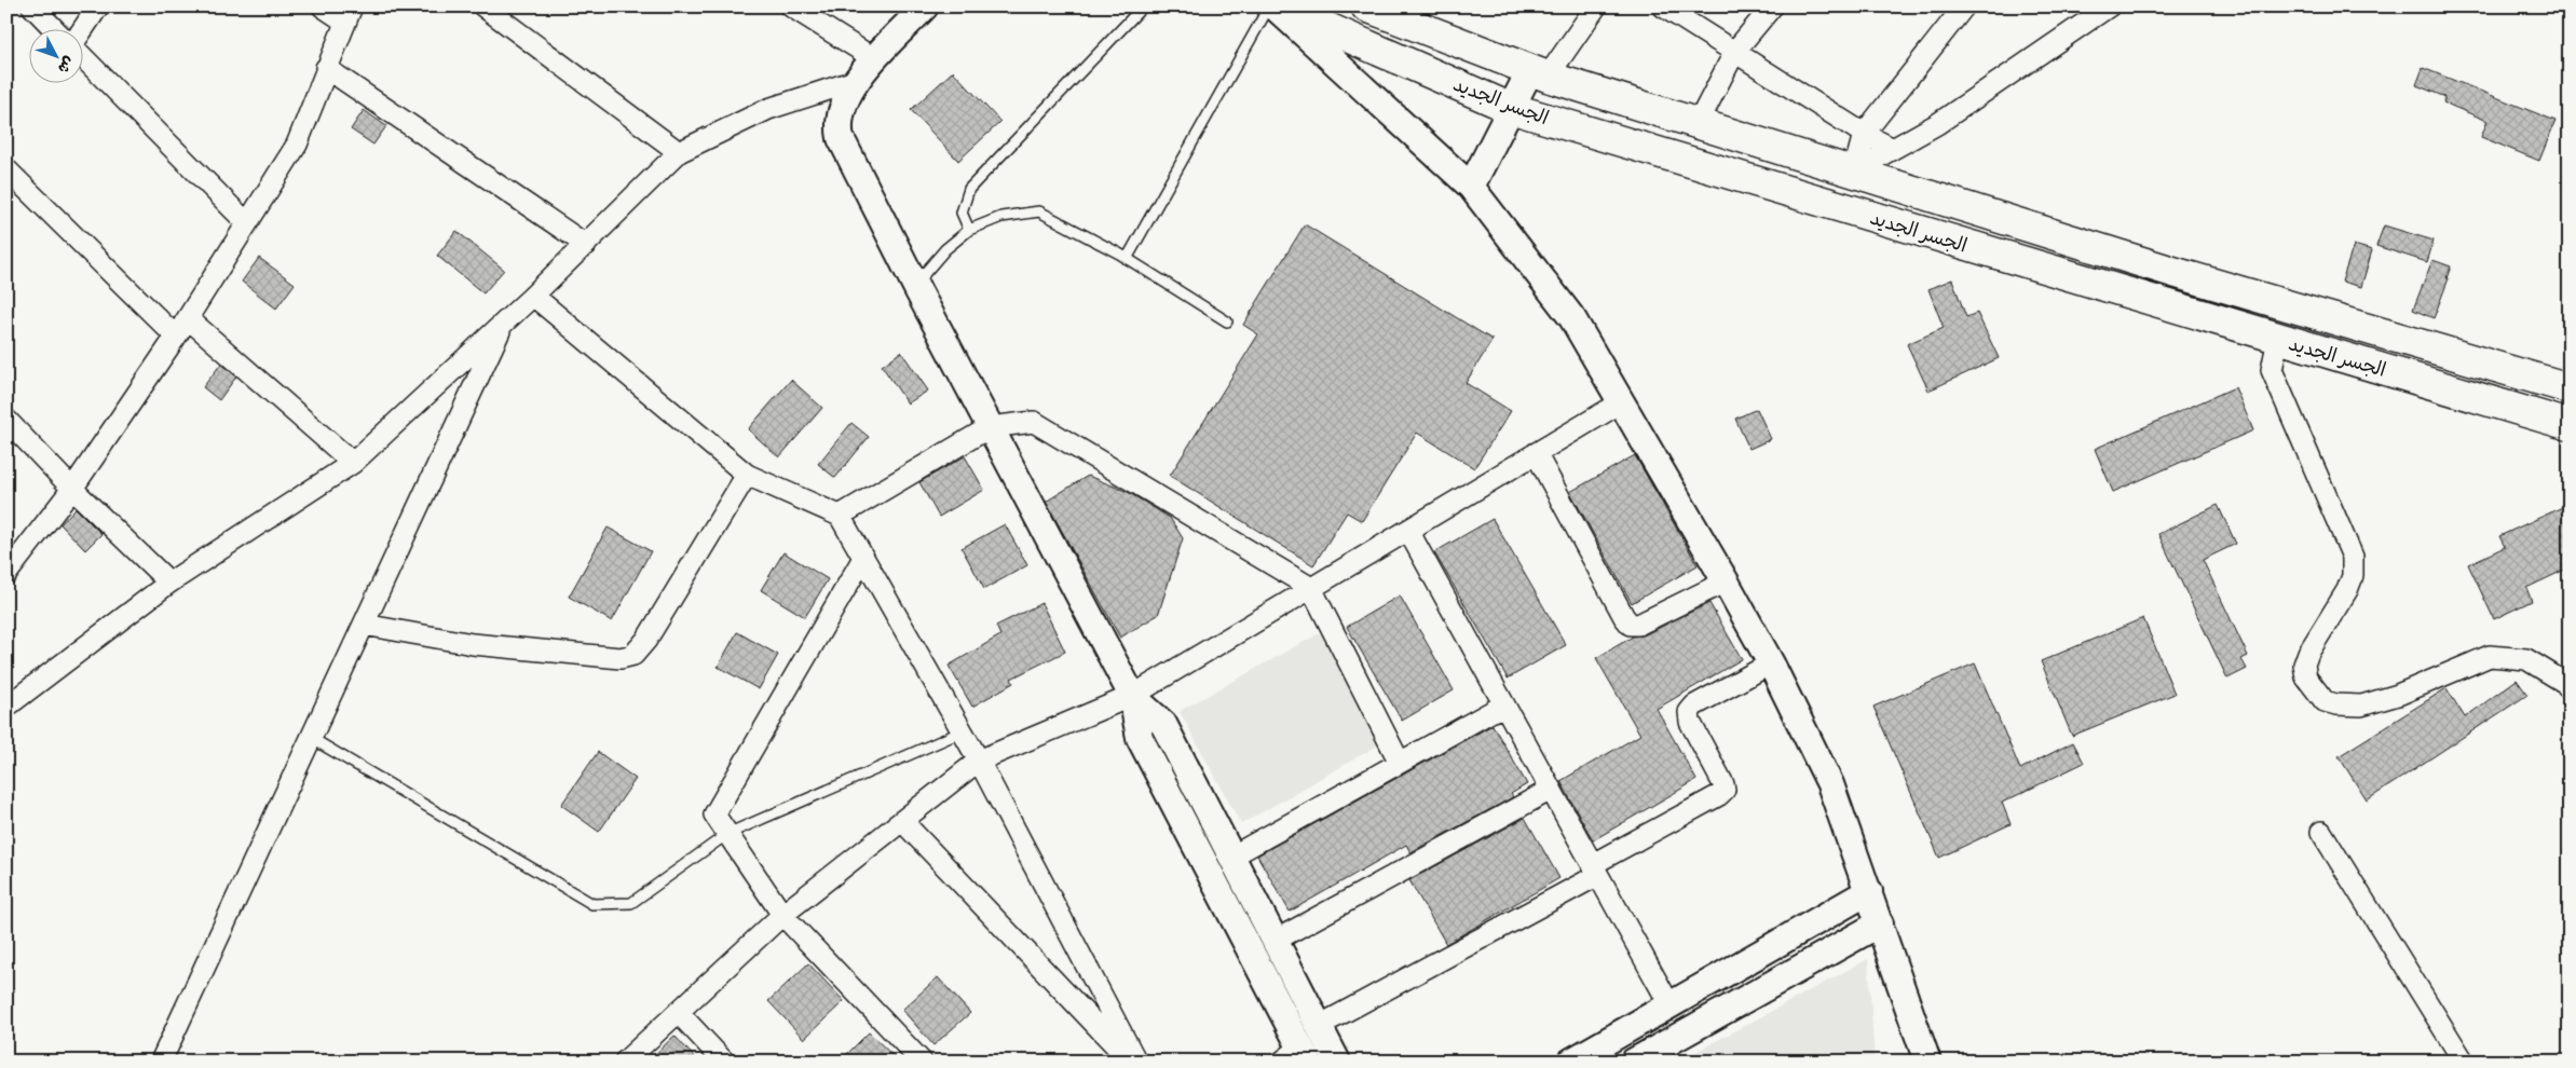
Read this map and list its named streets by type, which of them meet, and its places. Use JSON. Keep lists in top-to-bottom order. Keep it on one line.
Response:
{"streets":{"main road":["الجسر الجديد"]},"north":"bottom right"}
